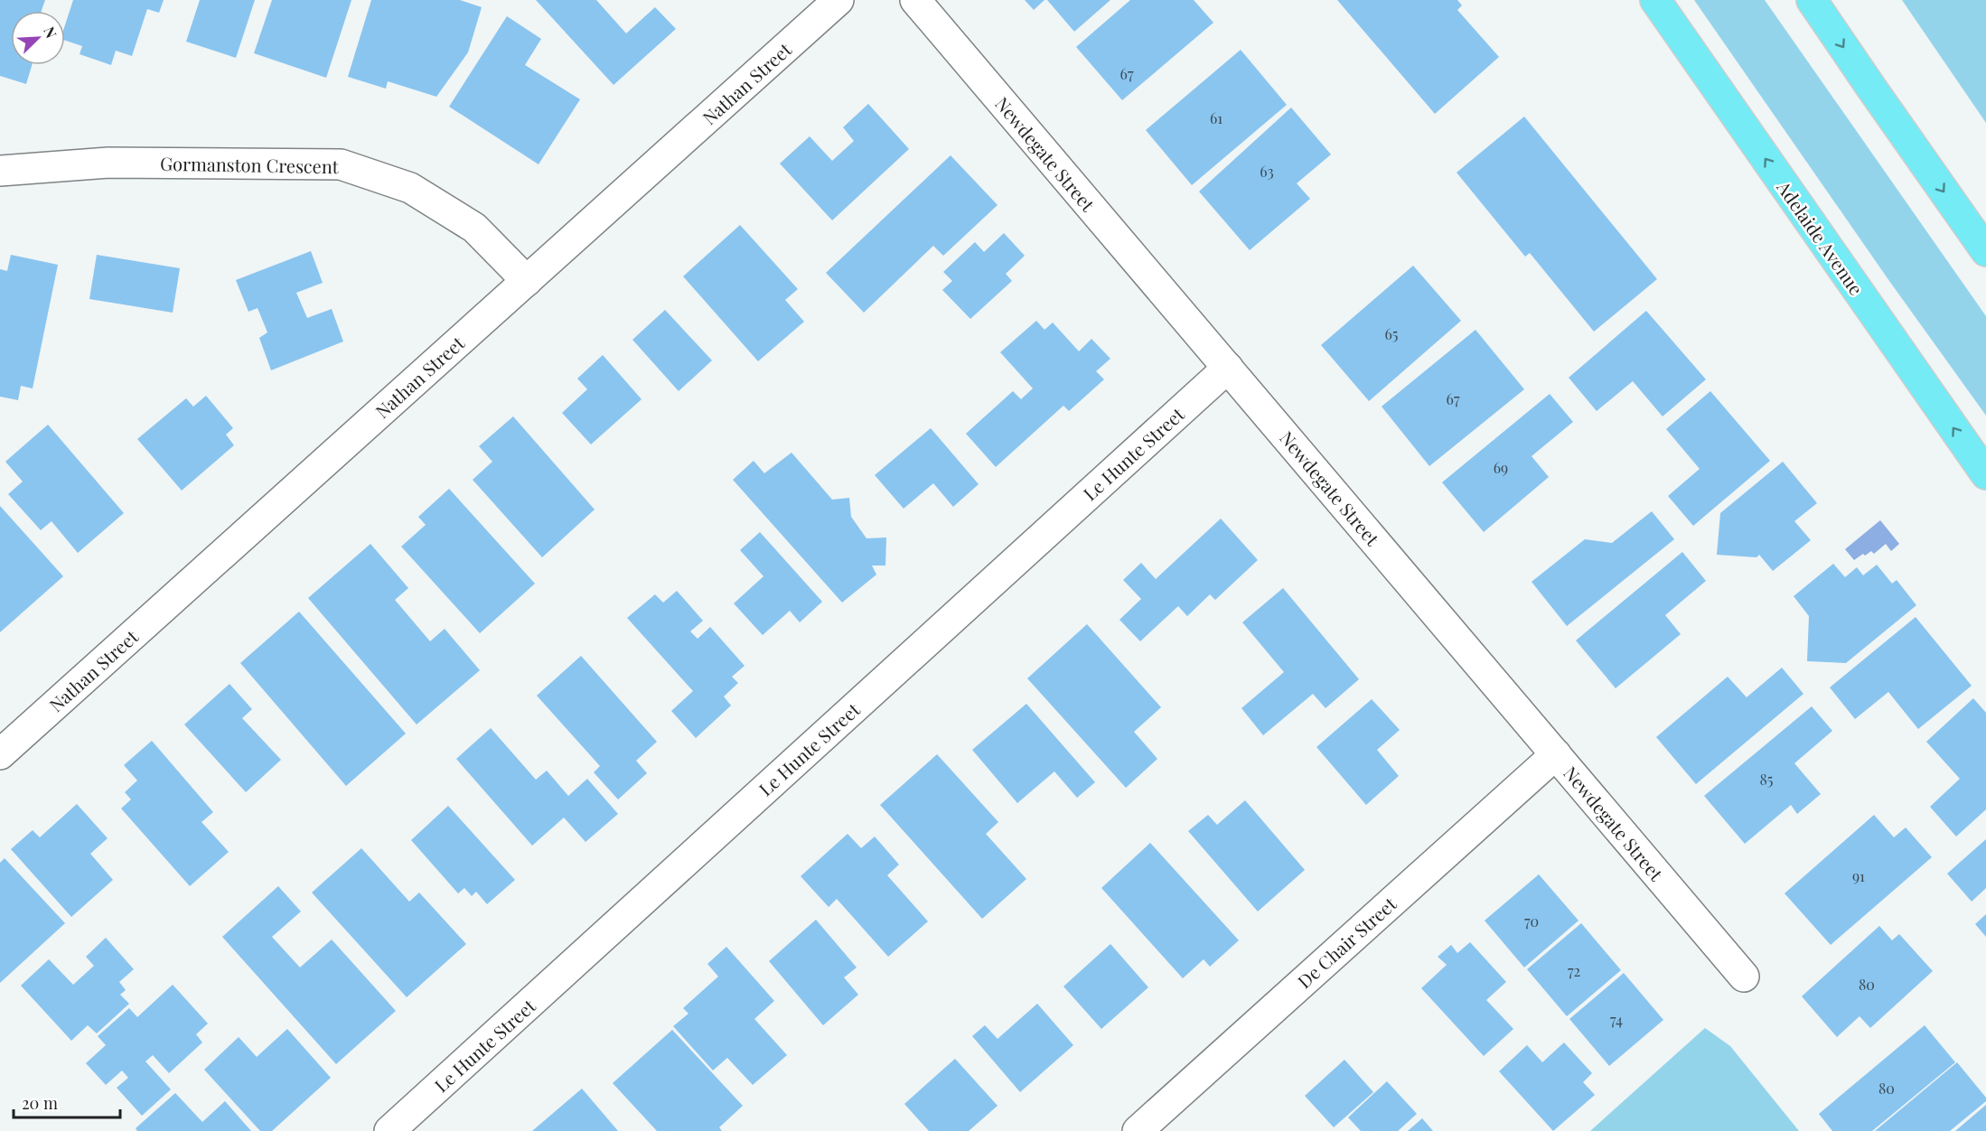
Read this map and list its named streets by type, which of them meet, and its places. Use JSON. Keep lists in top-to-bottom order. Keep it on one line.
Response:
{"streets":{"highway":["Adelaide Avenue"],"street":["Nathan Street","Newdegate Street","Gormanston Crescent","Le Hunte Street","De Chair Street"]},"crossings":[["Nathan Street","Gormanston Crescent"],["Newdegate Street","Le Hunte Street"],["Newdegate Street","De Chair Street"]],"house_numbers":["67","61","63","65","67","69","85","91","70","72","80","74","80"],"scale_bar":"20 m","north":"top right"}
